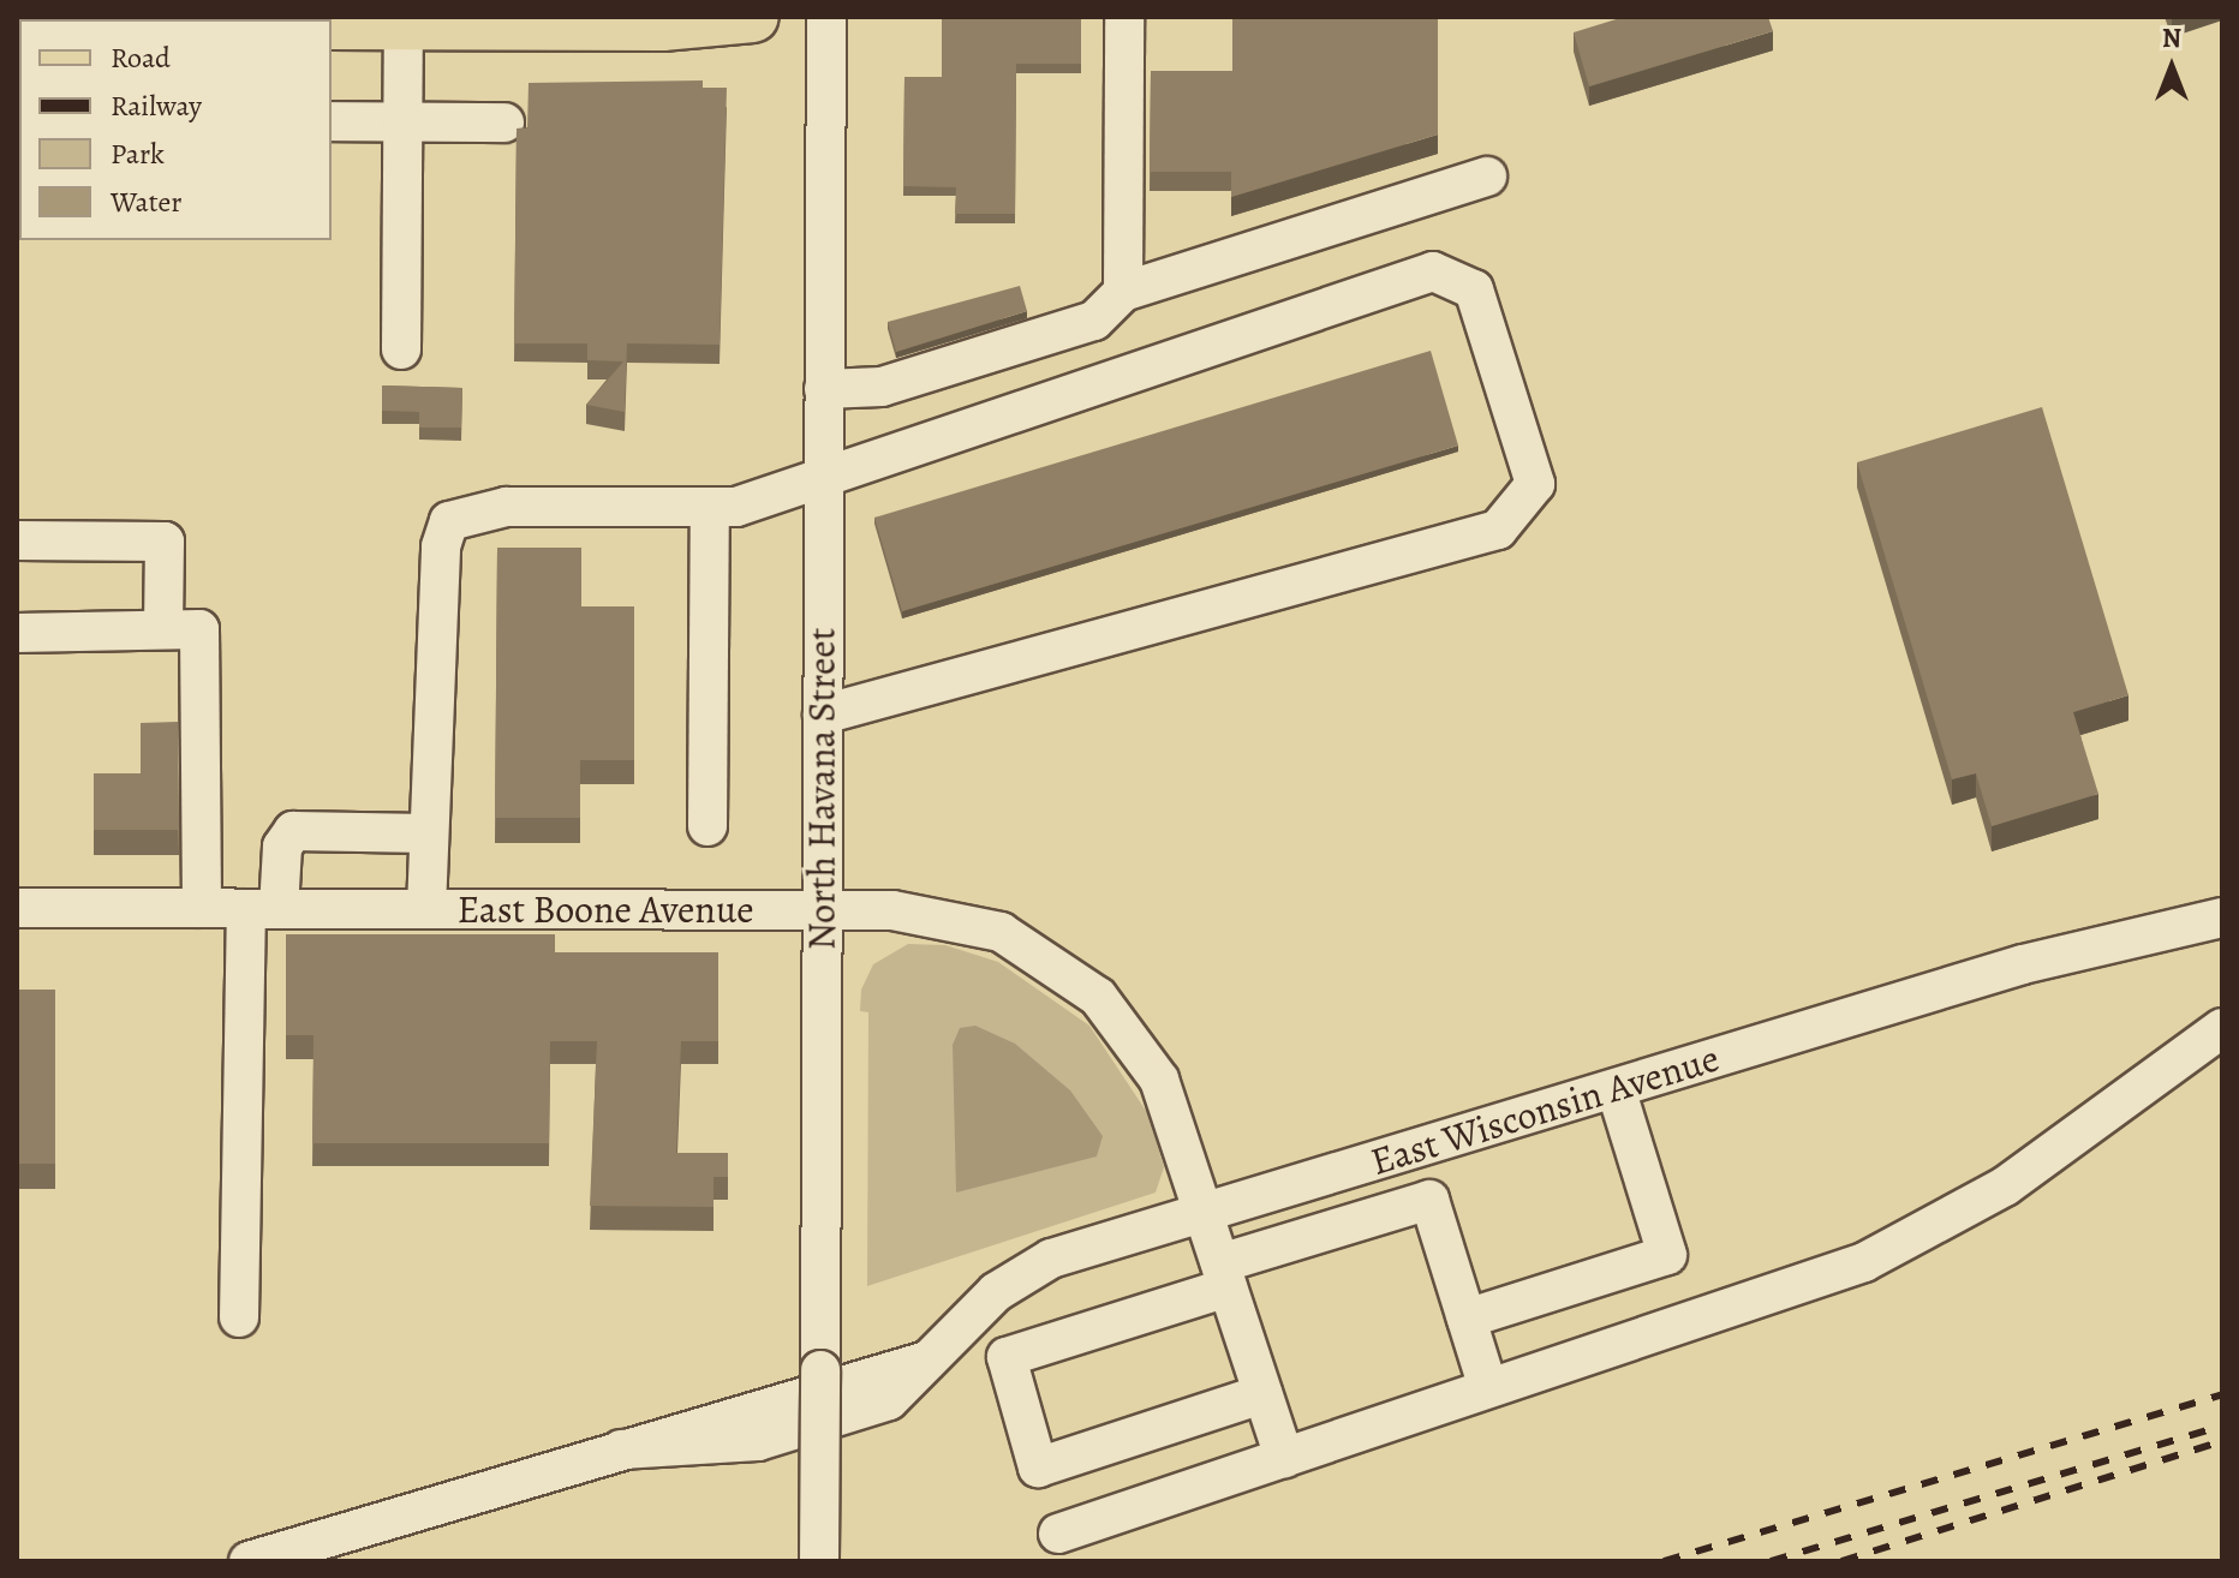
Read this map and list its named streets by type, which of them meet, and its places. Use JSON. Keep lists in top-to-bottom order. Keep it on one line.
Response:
{"streets":{"street":["North Havana Street","East Boone Avenue","East Wisconsin Avenue"]},"crossings":[["North Havana Street","East Boone Avenue"],["East Boone Avenue","East Wisconsin Avenue"]],"legend":["Road","Railway","Park","Water"],"north":"top"}
